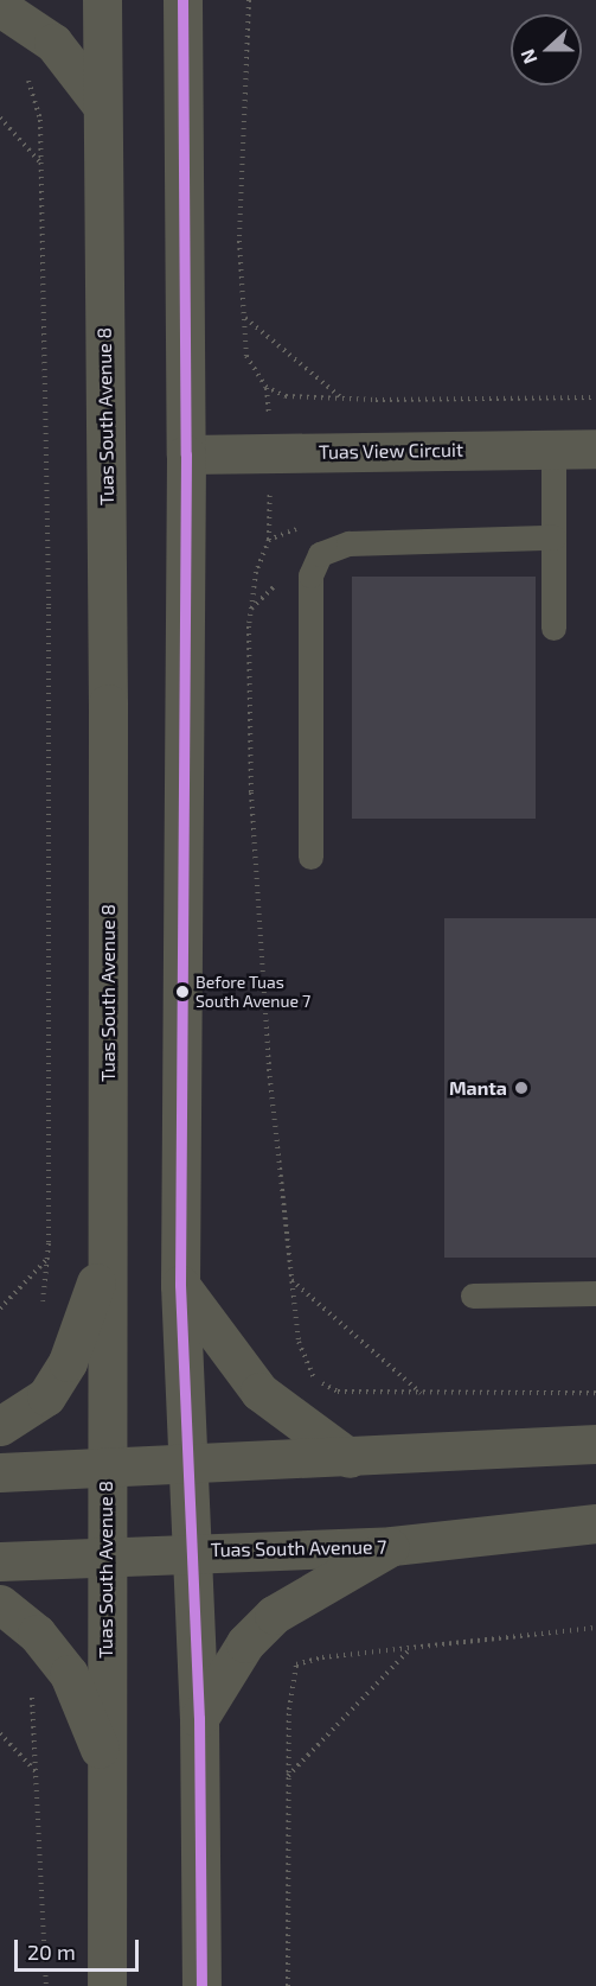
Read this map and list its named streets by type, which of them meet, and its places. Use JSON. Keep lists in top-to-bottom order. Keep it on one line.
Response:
{"streets":{"street":["Tuas South Avenue 8","Tuas View Circuit","Tuas South Avenue 7"]},"crossings":[["Tuas South Avenue 8","Tuas South Avenue 7"]],"places":["Before Tuas South Avenue 7","Manta"],"scale_bar":"20 m","north":"left"}
